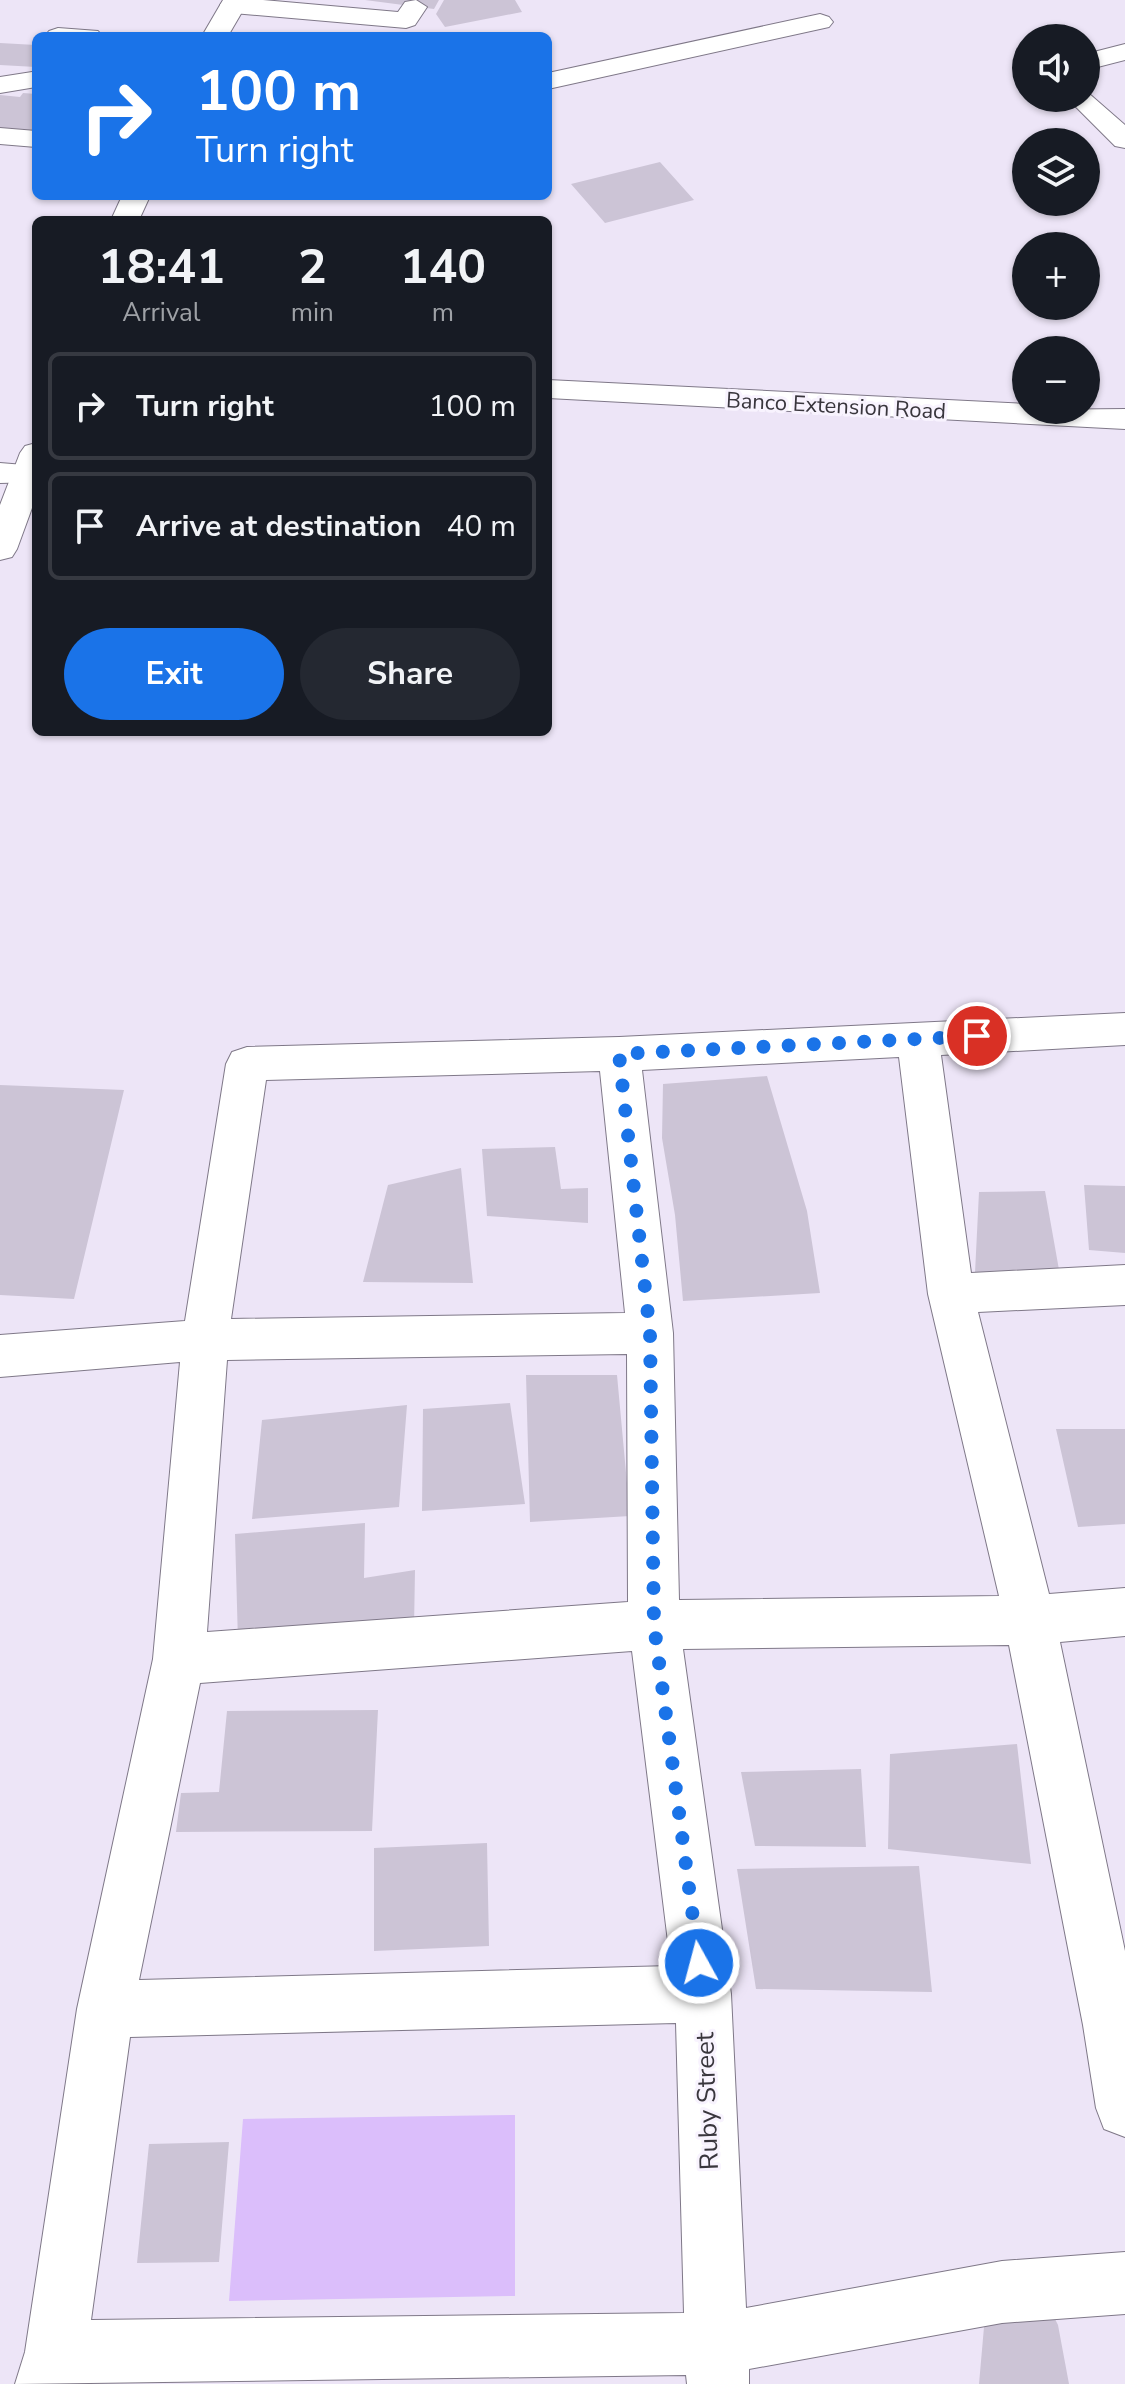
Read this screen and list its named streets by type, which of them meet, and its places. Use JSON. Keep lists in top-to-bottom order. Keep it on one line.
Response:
{"streets":{"main road":["Banco Extension Road","Ruby Street"]},"page":{"map_buttons":["+","−"],"turn":["100 m","Turn right"],"eta":["18:41","Arrival","2","min","140","m"],"list":[{"name":"Turn right","value":"100 m"},{"name":"Arrive at destination","value":"40 m"}],"buttons":["Exit","Share"]}}
